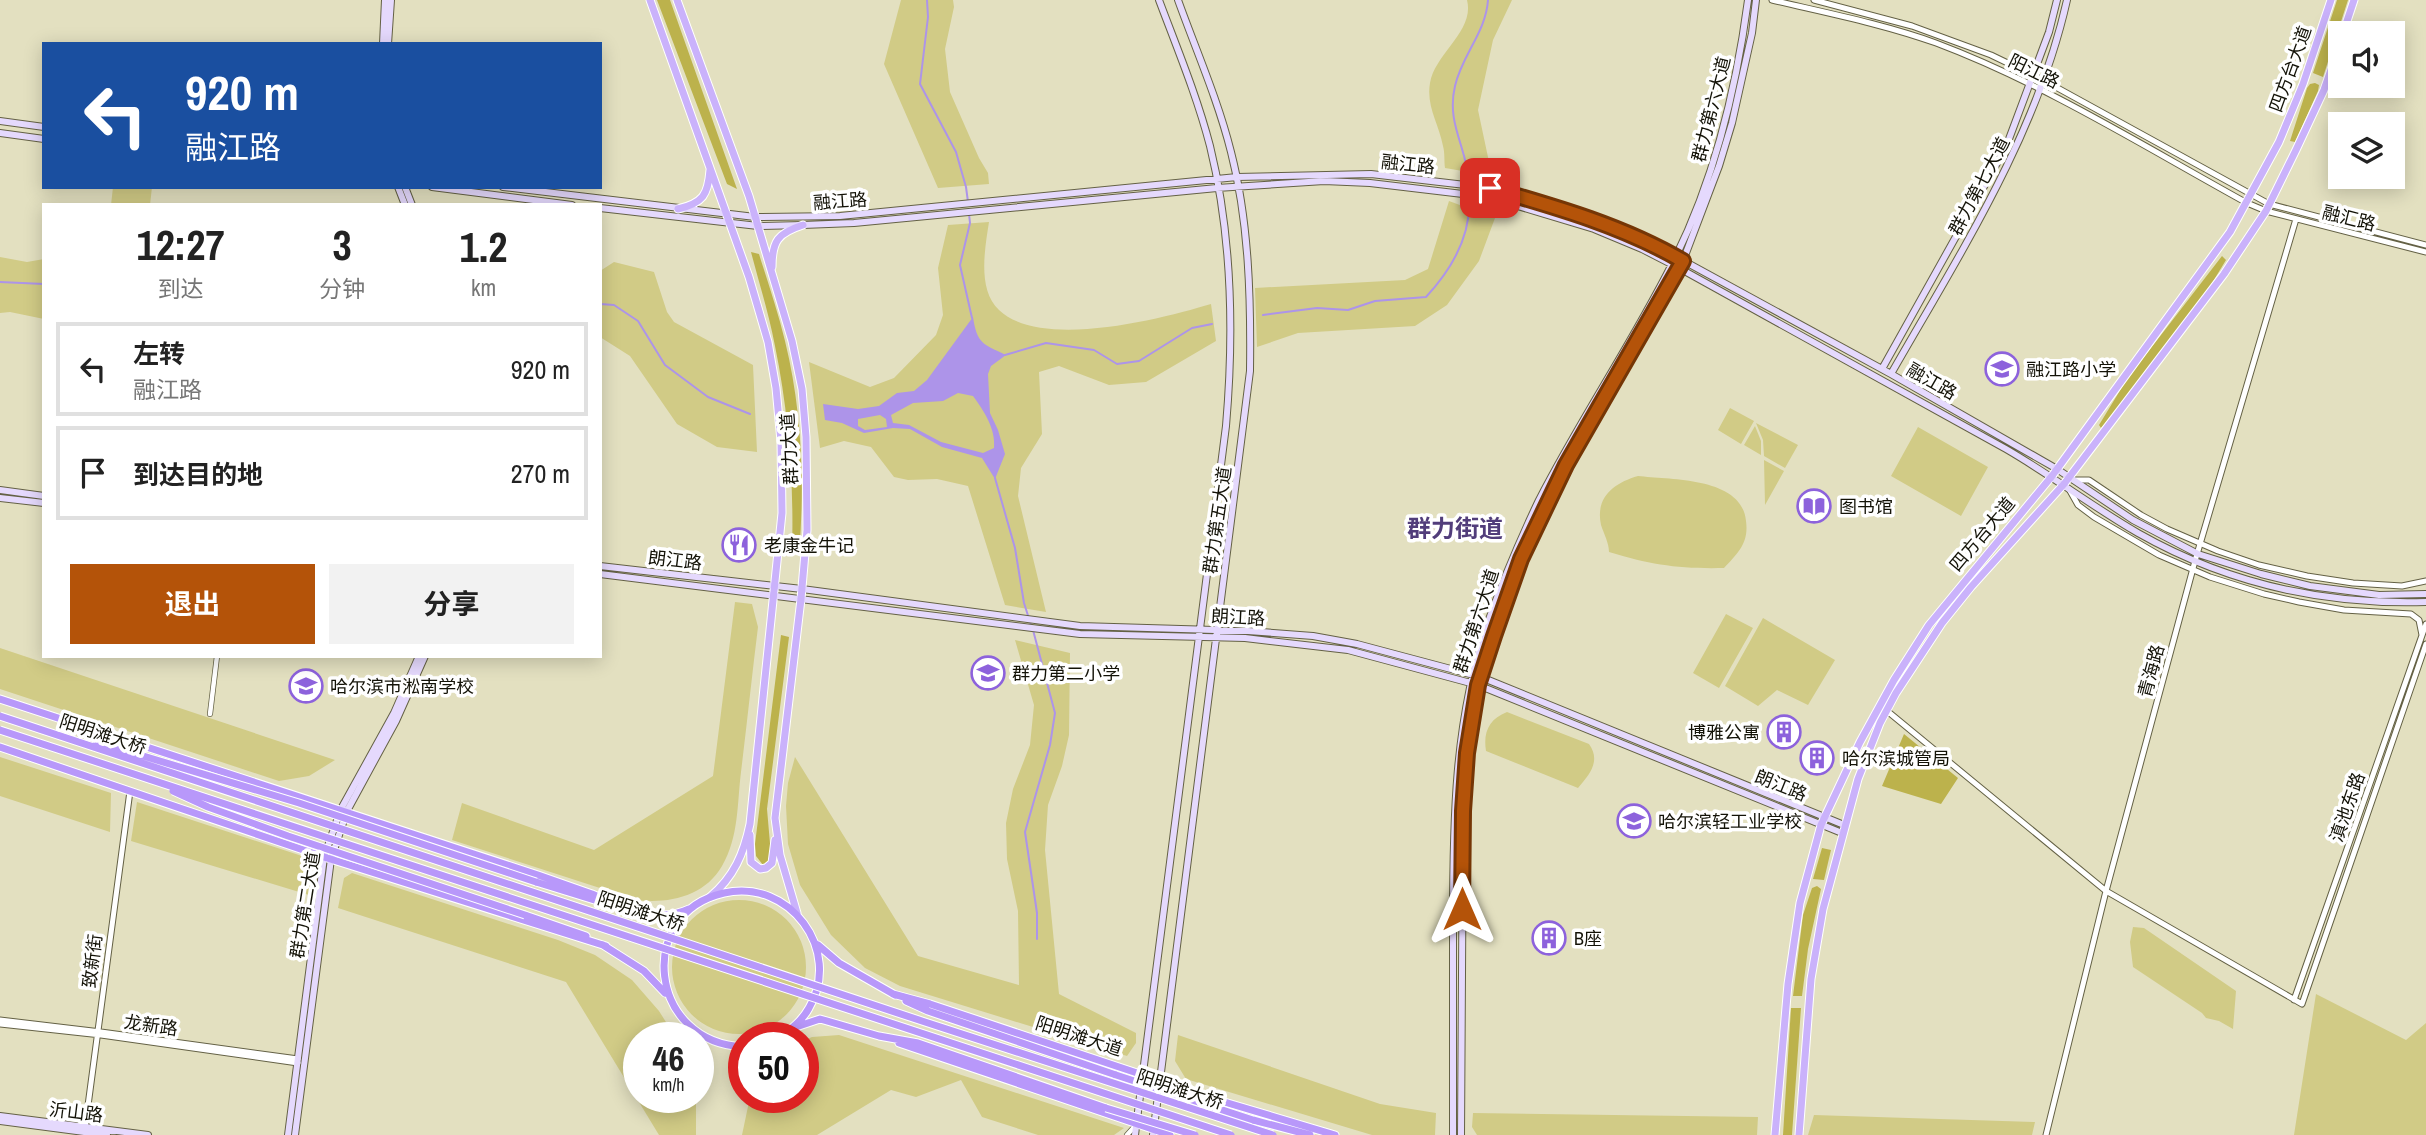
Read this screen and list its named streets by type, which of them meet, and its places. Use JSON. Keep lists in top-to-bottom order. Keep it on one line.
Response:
{"streets":{"highway":["阳明滩大桥","阳明滩大道"],"main road":["四方台大道","群力第六大道","融江路","群力第七大道","群力大道","群力第五大道","朗江路","群力第二大道","沂山路"],"street":["阳江路","融汇路","青海路","滇池东路","致新街","龙新路"]},"crossings":[["四方台大道","阳江路"],["四方台大道","融江路"],["四方台大道","融汇路"],["四方台大道","朗江路"],["阳江路","群力第七大道"],["阳江路","融汇路"],["群力第六大道","融江路"],["群力第六大道","朗江路"],["融江路","群力第七大道"],["融江路","群力大道"],["融江路","群力第五大道"],["融江路","青海路"],["融汇路","青海路"],["群力大道","朗江路"],["群力第五大道","朗江路"],["群力第五大道","阳明滩大道"],["群力第二大道","龙新路"],["致新街","龙新路"],["致新街","沂山路"]],"districts":["群力街道"],"places":{"school or university":["融江路小学","群力第二小学","哈尔滨市淞南学校","哈尔滨轻工业学校"],"library":["图书馆"],"restaurant":["老康金牛记"],"building":["博雅公寓","哈尔滨城管局","B座"]},"page":{"turn":["920 m","融江路"],"eta":["12:27","到达","3","分钟","1.2","km"],"list":[{"name":"左转","note":"融江路","value":"920 m"},{"name":"到达目的地","value":"270 m"}],"buttons":["退出","分享"],"speed":"46 km/h","limit":"50"}}
